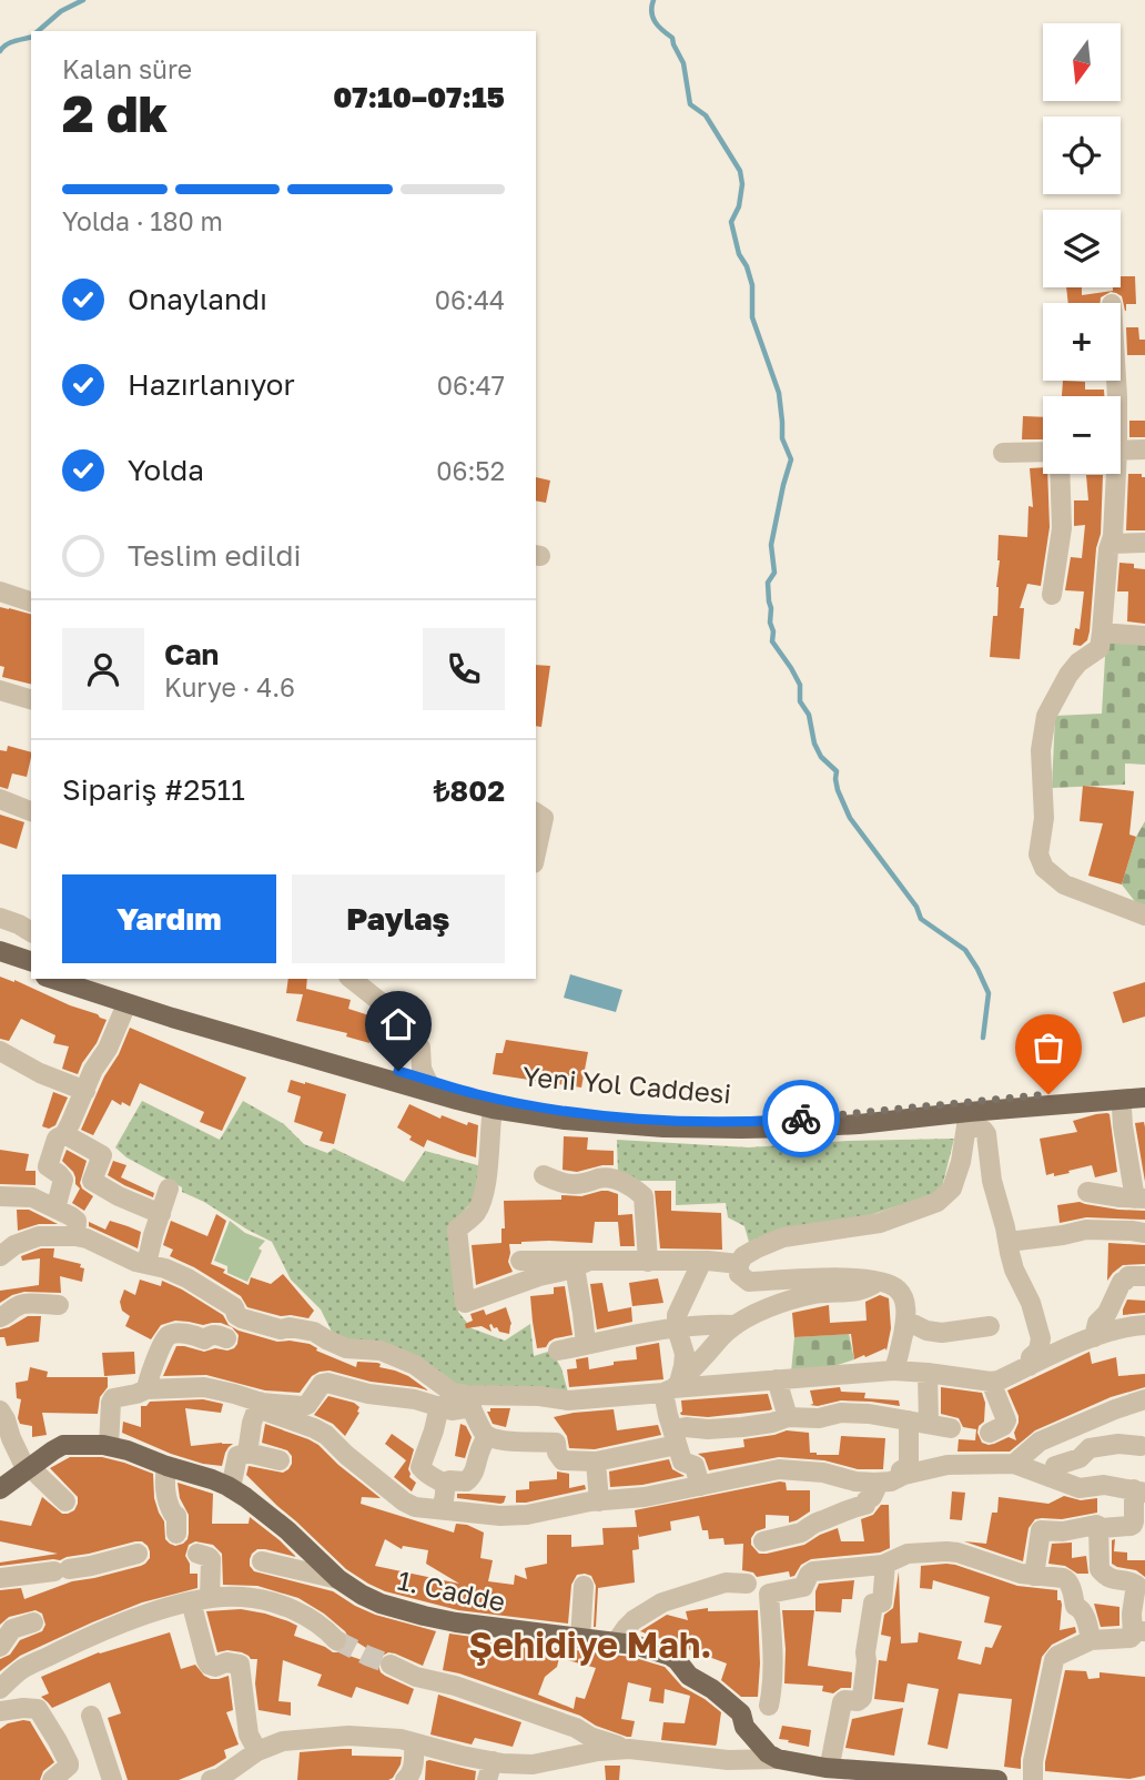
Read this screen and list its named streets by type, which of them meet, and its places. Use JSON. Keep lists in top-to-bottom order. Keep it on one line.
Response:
{"streets":{"main road":["Yeni Yol Caddesi","1. Cadde"]},"districts":["Şehidiye Mah."],"north":"bottom","page":{"map_buttons":["+","−"],"heading":["2 dk","Kalan süre","07:10–07:15"],"panel":["Can","Kurye · 4.6","Sipariş #2511","₺802"],"bar":"Yolda · 180 m","list":[["Onaylandı","06:44"],["Hazırlanıyor","06:47"],["Yolda","06:52"],"Teslim edildi"],"buttons":["Yardım","Paylaş"]}}
